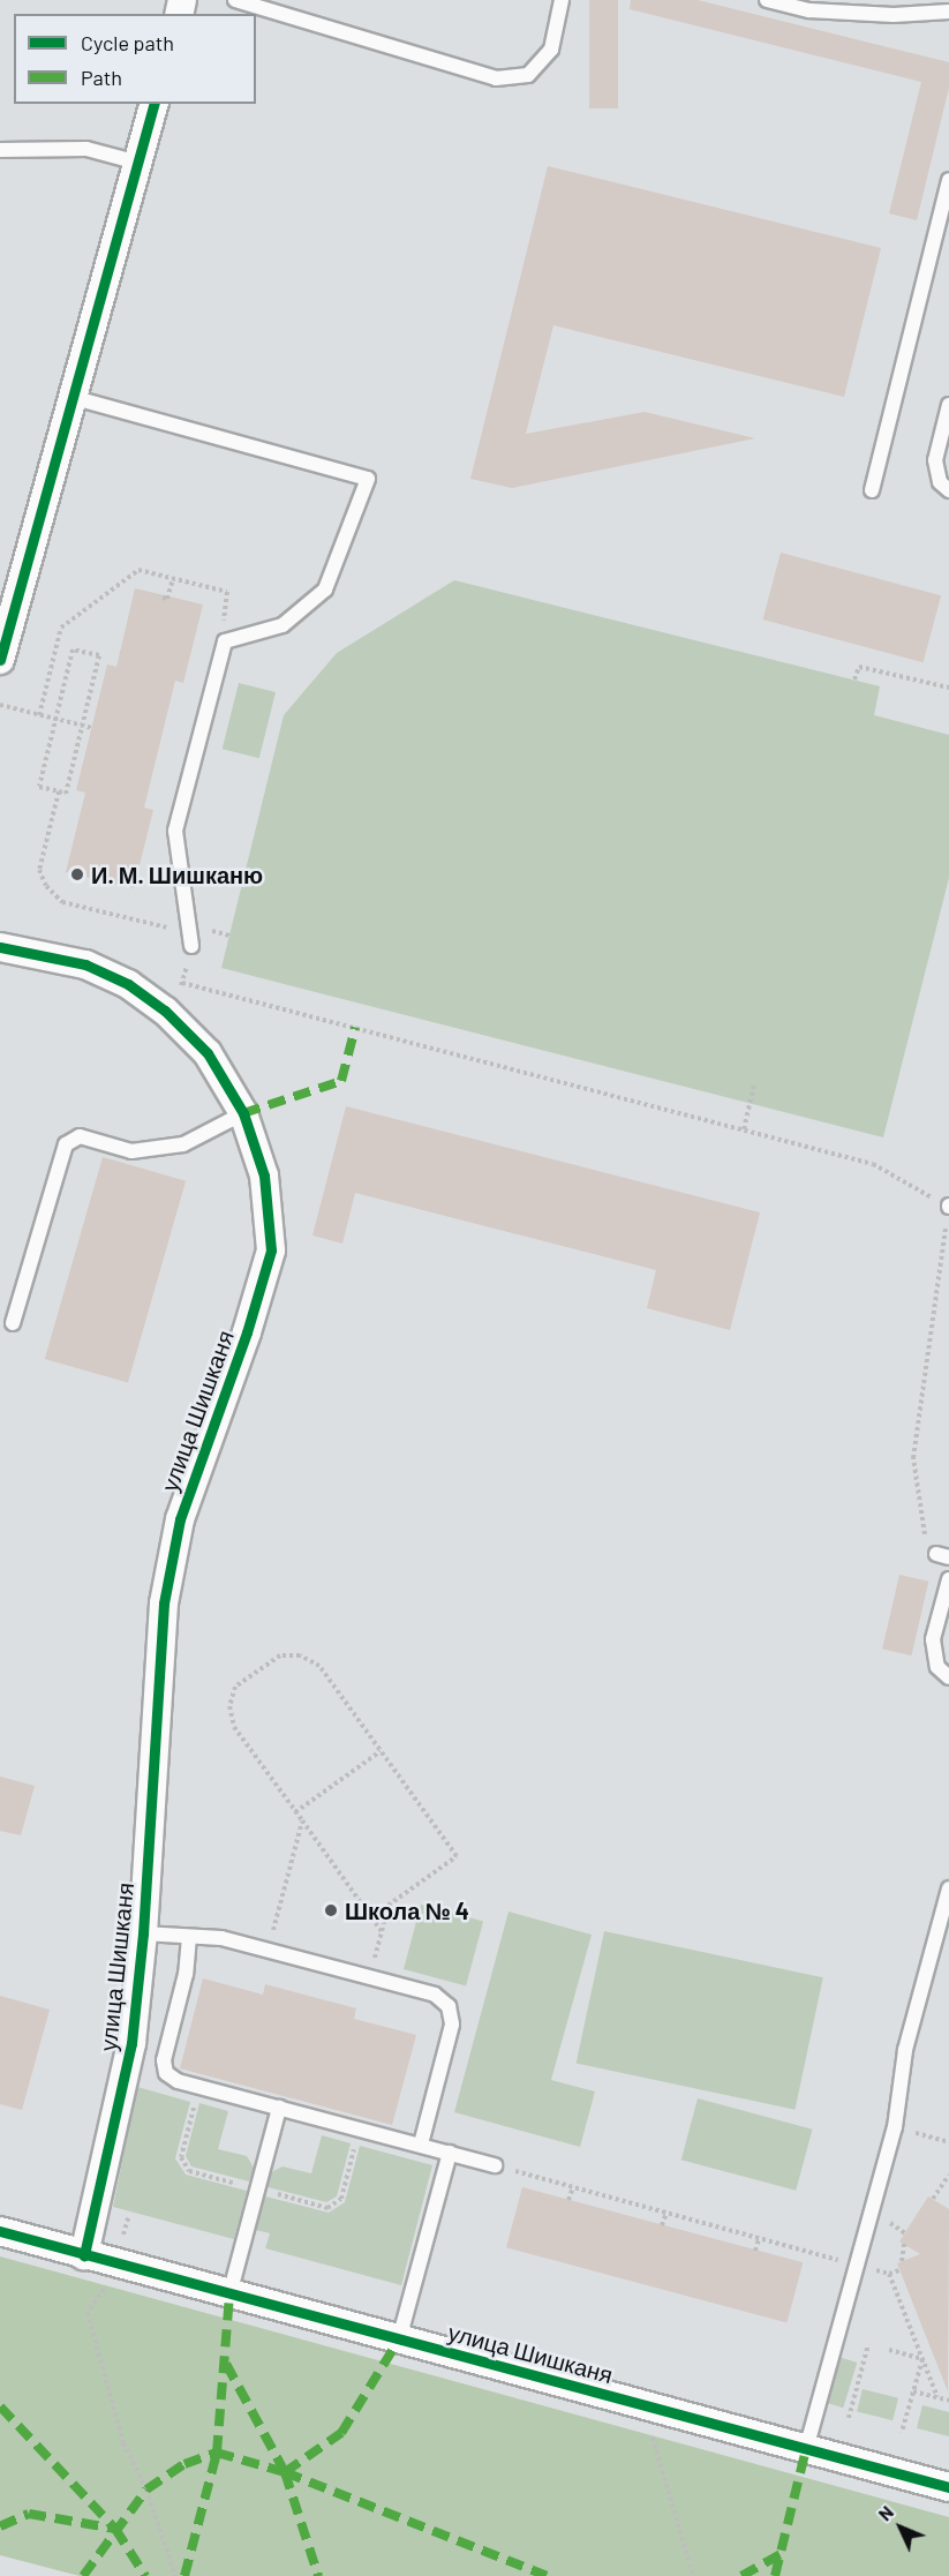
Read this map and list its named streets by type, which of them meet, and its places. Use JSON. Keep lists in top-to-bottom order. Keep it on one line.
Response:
{"streets":{"street":["улица Шишканя"]},"places":["И. М. Шишканю","Школа № 4"],"legend":["Cycle path","Path"],"north":"top left"}
